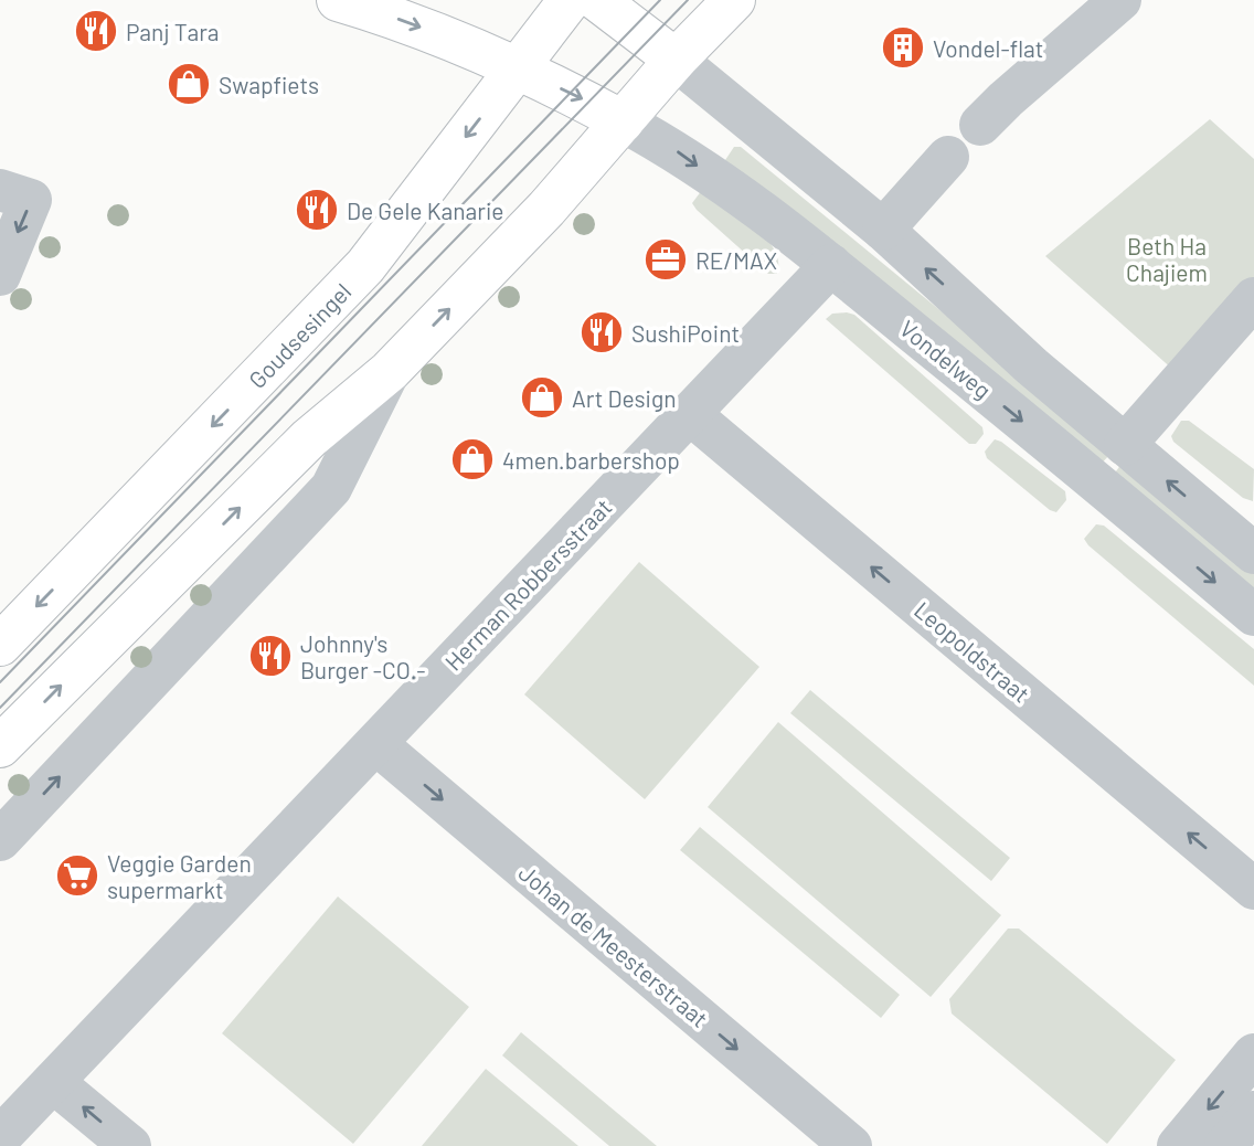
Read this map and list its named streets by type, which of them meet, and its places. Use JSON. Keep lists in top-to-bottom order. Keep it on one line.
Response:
{"streets":{"main road":["Goudsesingel"],"street":["Vondelweg","Herman Robbersstraat","Leopoldstraat","Johan de Meesterstraat"]},"crossings":[["Vondelweg","Herman Robbersstraat"],["Herman Robbersstraat","Leopoldstraat"],["Herman Robbersstraat","Johan de Meesterstraat"]],"one_way":["Johan de Meesterstraat"],"parks":["Beth Ha Chajiem"],"places":{"restaurant":["Panj Tara","De Gele Kanarie","SushiPoint","Johnny's Burger -CO.-"],"building":["Vondel-flat"],"shop":["Swapfiets","Art Design","4men.barbershop"],"office":["RE/MAX"],"supermarket":["Veggie Garden supermarkt"]}}
